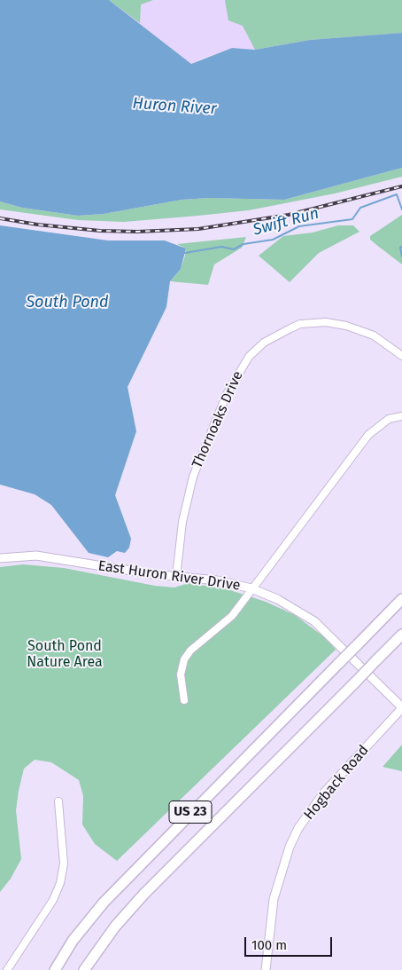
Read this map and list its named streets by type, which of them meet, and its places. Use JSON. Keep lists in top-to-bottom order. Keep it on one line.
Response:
{"streets":{"highway":["US 23"],"main road":["East Huron River Drive","Hogback Road"],"street":["Thornoaks Drive"]},"crossings":[["Thornoaks Drive","East Huron River Drive"],["East Huron River Drive","Hogback Road"]],"water":["Huron River","Swift Run","South Pond"],"parks":["South Pond Nature Area"],"scale_bar":"100 m"}
